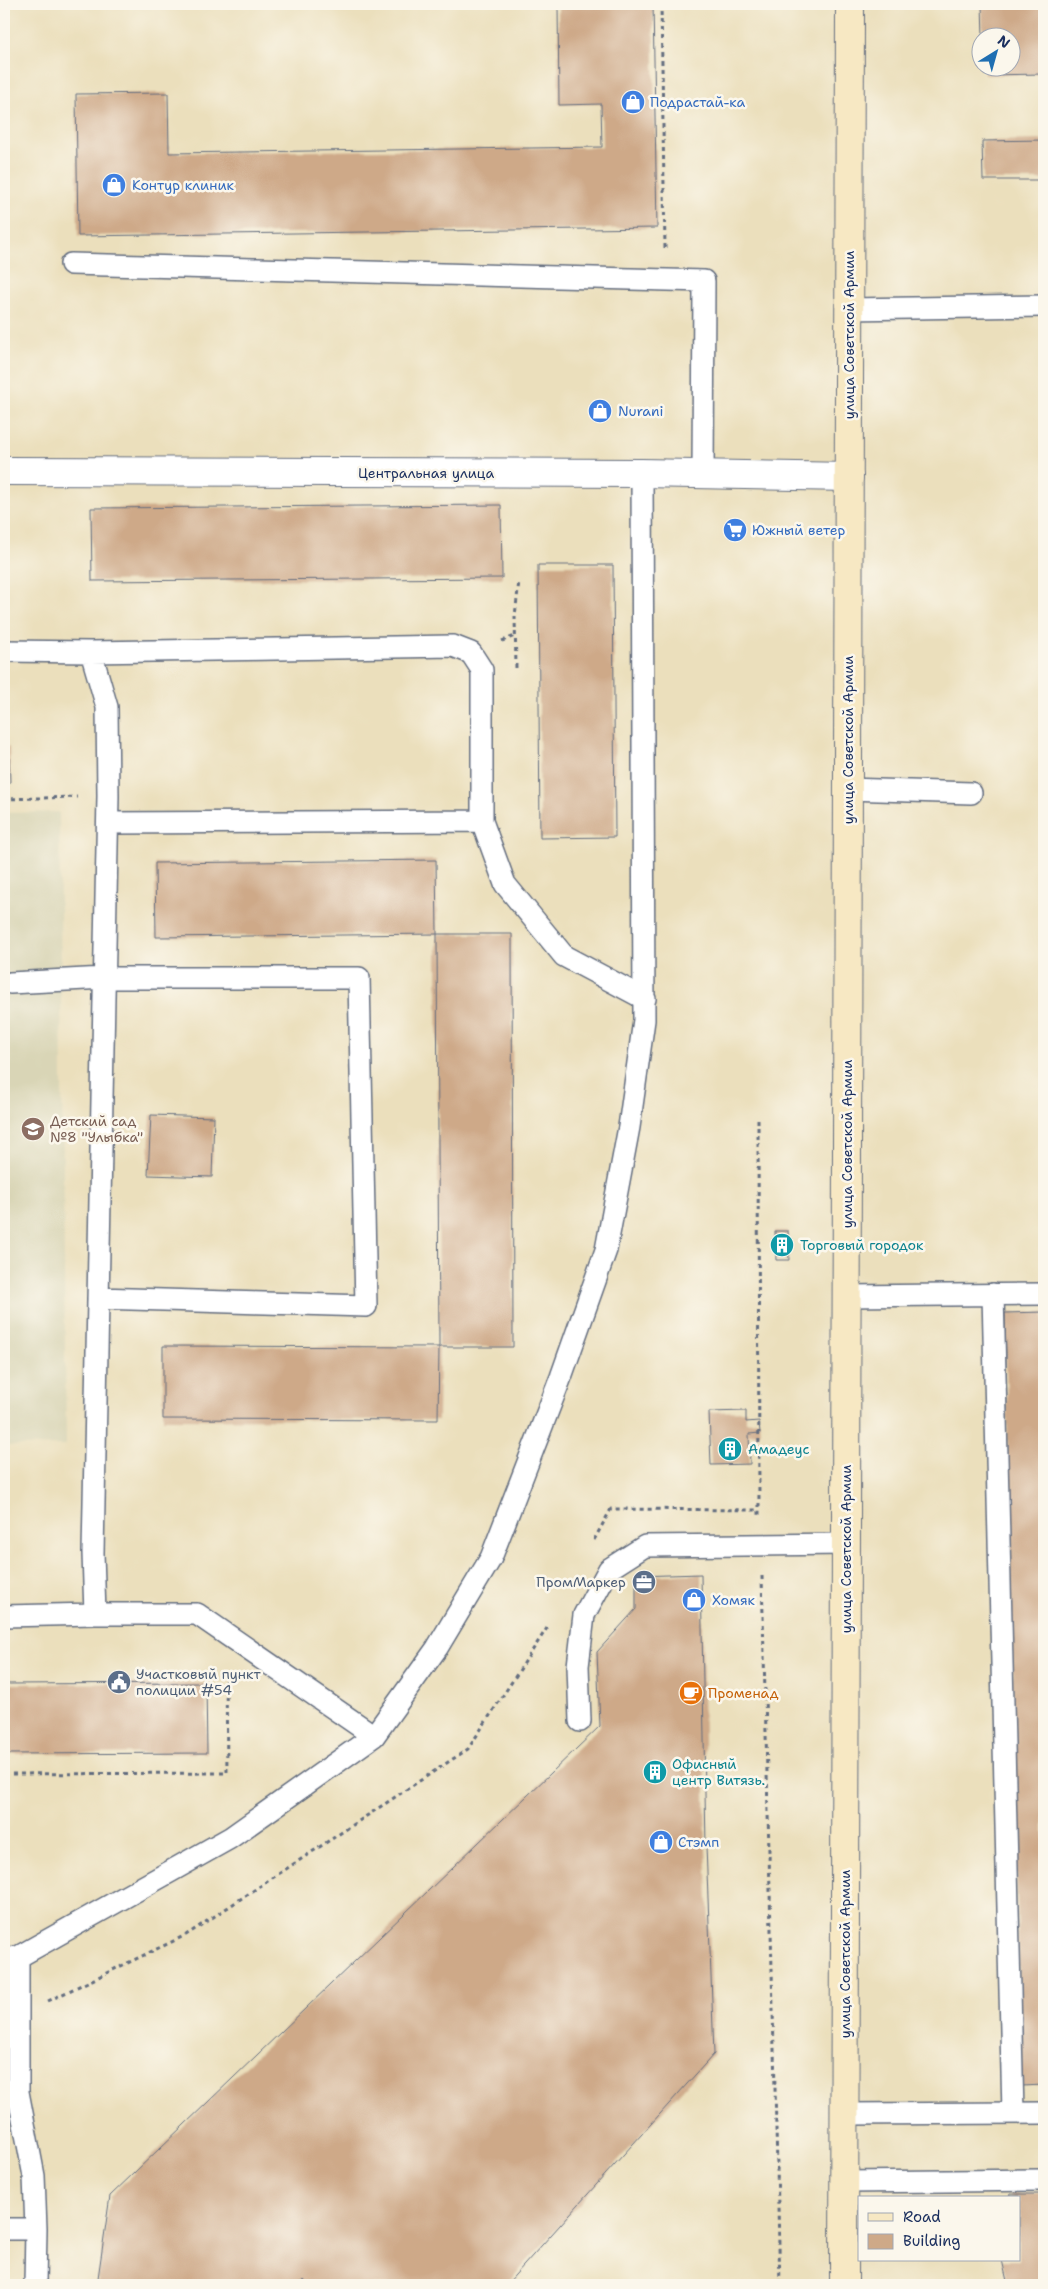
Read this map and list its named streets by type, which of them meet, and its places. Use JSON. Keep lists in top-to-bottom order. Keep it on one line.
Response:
{"streets":{"main road":["улица Советской Армии"],"street":["Центральная улица"]},"crossings":[["улица Советской Армии","Центральная улица"]],"places":{"shop":["Подрастай-ка","Контур клиник","Nurani","Хомяк","Стэмп"],"supermarket":["Южный ветер"],"school or university":["Детский сад №8 \"Улыбка\""],"building":["Торговый городок","Амадеус","Офисный центр Витязь."],"office":["ПромМаркер"],"public building":["Участковый пункт полиции #54"],"cafe":["Променад"]},"legend":["Road","Building"],"north":"top right"}
